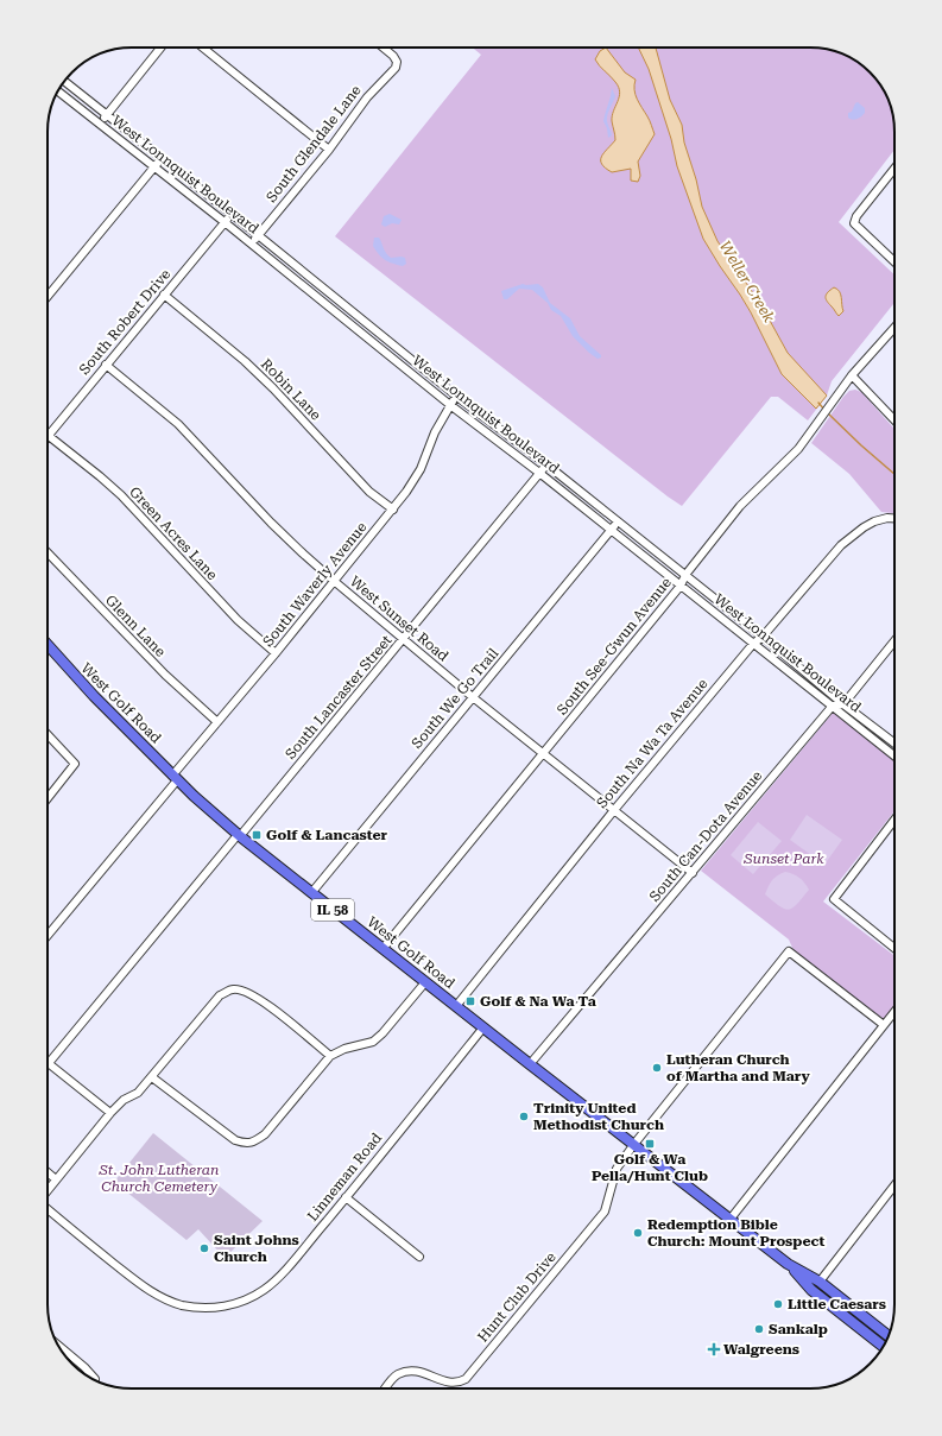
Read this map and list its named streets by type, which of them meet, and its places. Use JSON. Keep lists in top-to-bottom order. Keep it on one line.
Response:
{"streets":{"main road":["West Golf Road","IL 58"],"street":["South Glendale Lane","West Lonnquist Boulevard","South Robert Drive","Robin Lane","Green Acres Lane","South Waverly Avenue","West Sunset Road","Glenn Lane","South See-Gwun Avenue","South Lancaster Street","South We Go Trail","South Na Wa Ta Avenue","South Can-Dota Avenue","Linneman Road","Hunt Club Drive"]},"crossings":[["South Glendale Lane","West Lonnquist Boulevard"],["West Lonnquist Boulevard","South Robert Drive"],["West Lonnquist Boulevard","South Waverly Avenue"],["West Lonnquist Boulevard","South See-Gwun Avenue"],["West Lonnquist Boulevard","South Lancaster Street"],["West Lonnquist Boulevard","South We Go Trail"],["West Lonnquist Boulevard","South Na Wa Ta Avenue"],["West Lonnquist Boulevard","South Can-Dota Avenue"],["South Robert Drive","Robin Lane"],["South Robert Drive","Green Acres Lane"],["South Robert Drive","West Sunset Road"],["Robin Lane","South Waverly Avenue"],["Green Acres Lane","South Waverly Avenue"],["South Waverly Avenue","West Sunset Road"],["South Waverly Avenue","Glenn Lane"],["South Waverly Avenue","West Golf Road"],["West Sunset Road","South See-Gwun Avenue"],["West Sunset Road","South Lancaster Street"],["West Sunset Road","South We Go Trail"],["West Sunset Road","South Na Wa Ta Avenue"],["West Sunset Road","South Can-Dota Avenue"],["South See-Gwun Avenue","West Golf Road"],["South Lancaster Street","West Golf Road"],["South We Go Trail","West Golf Road"],["West Golf Road","South Na Wa Ta Avenue"],["West Golf Road","South Can-Dota Avenue"],["West Golf Road","Linneman Road"],["West Golf Road","Hunt Club Drive"]],"water":["Weller Creek"],"parks":["Sunset Park","St. John Lutheran Church Cemetery"],"places":{"transit":["Golf & Lancaster","Golf & Na Wa Ta","Golf & Wa Pella/Hunt Club"],"other":["Lutheran Church of Martha and Mary","Trinity United Methodist Church","Redemption Bible Church: Mount Prospect","Saint Johns Church","Little Caesars","Sankalp"],"health":["Walgreens"]}}
